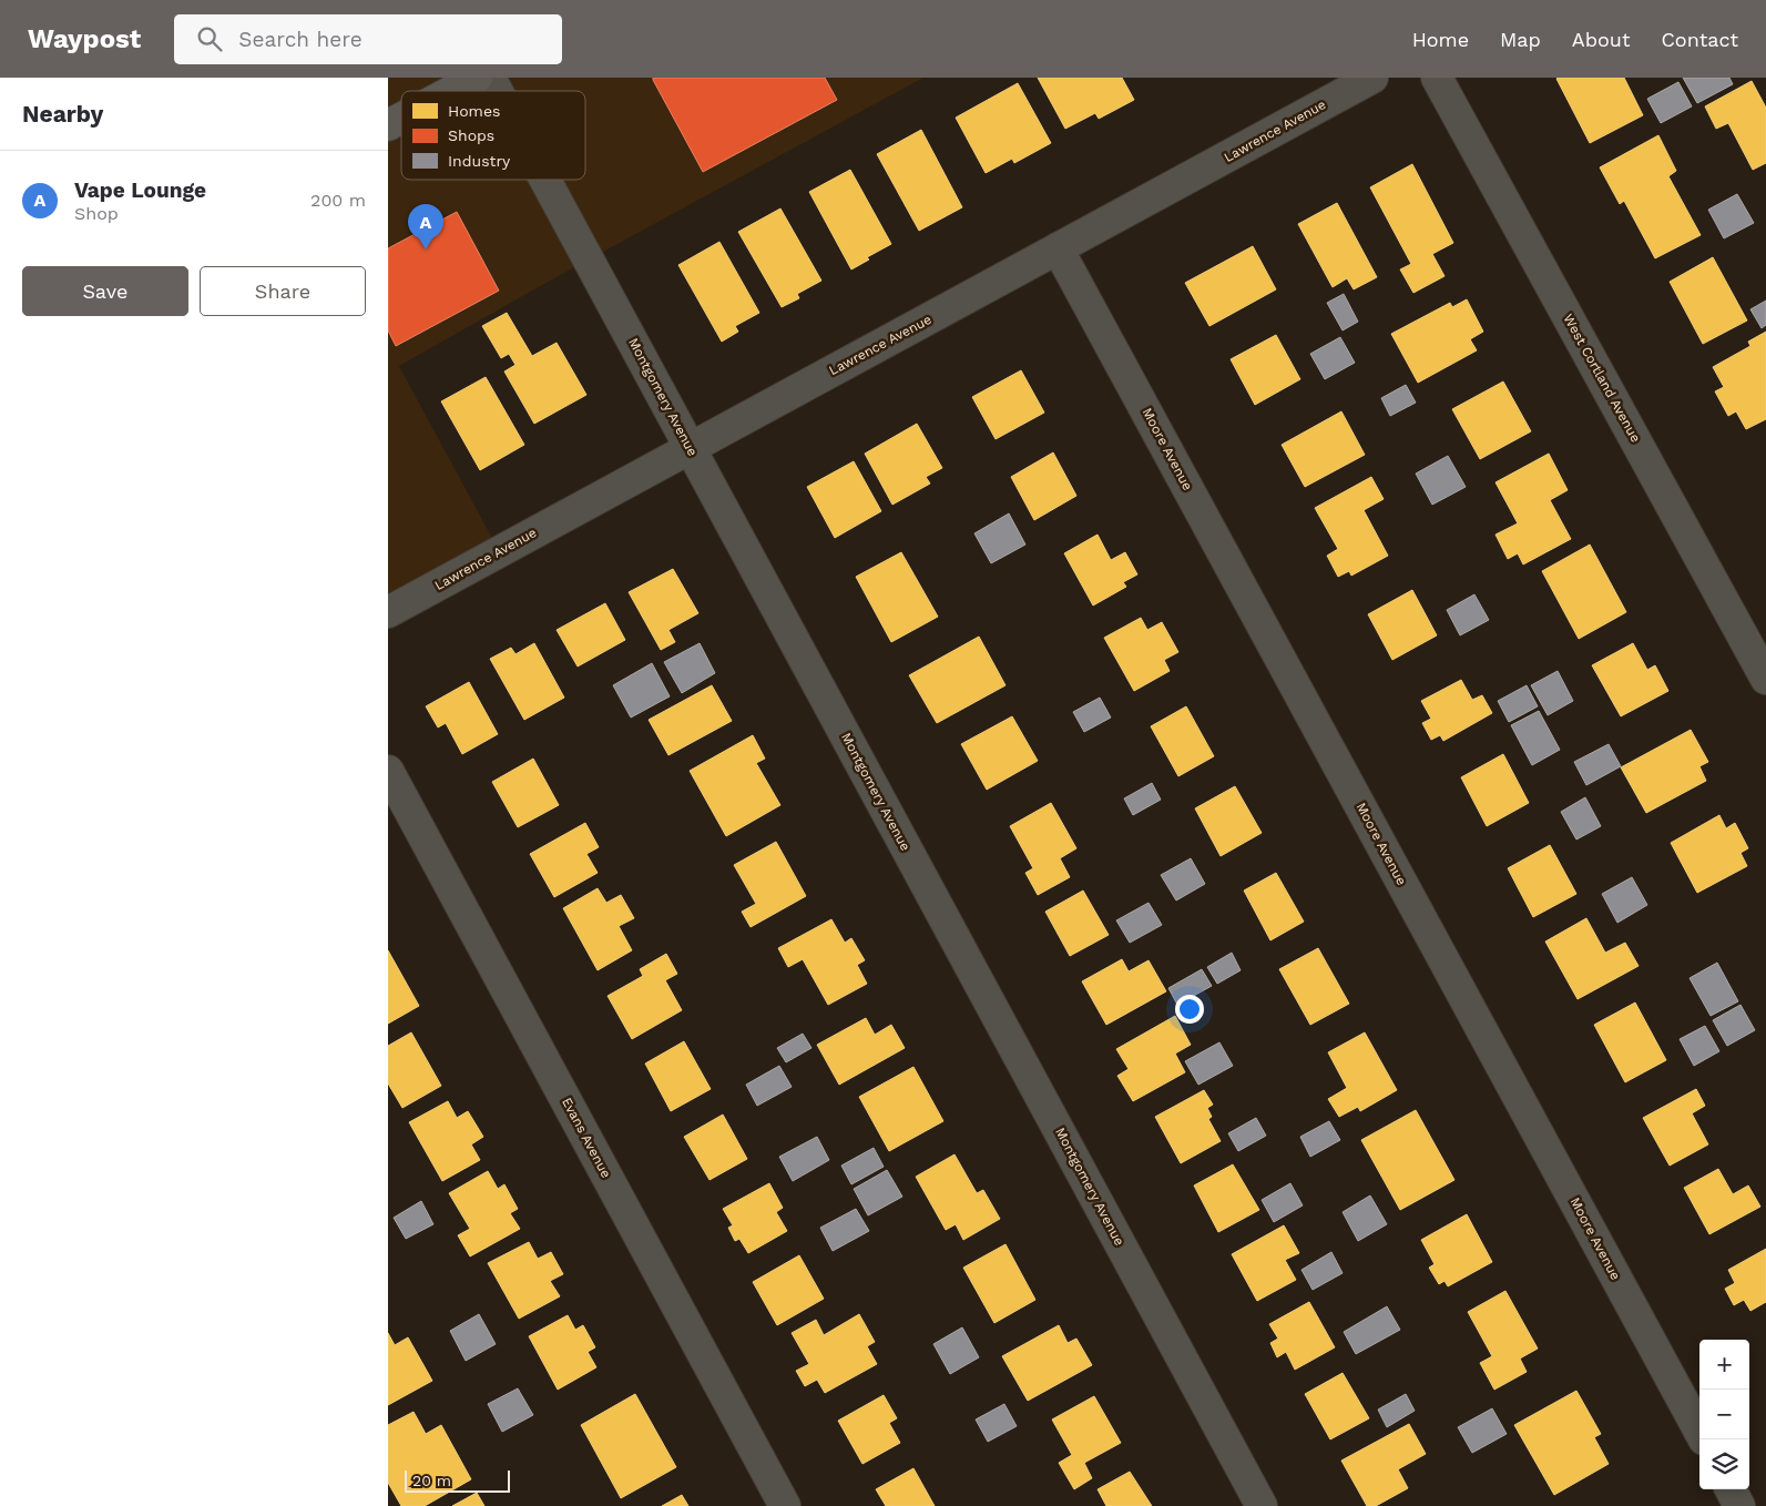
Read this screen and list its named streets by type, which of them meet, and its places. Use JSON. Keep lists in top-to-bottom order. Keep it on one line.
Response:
{"streets":{"street":["Lawrence Avenue","West Cortland Avenue","Montgomery Avenue","Moore Avenue","Evans Avenue"]},"crossings":[["Lawrence Avenue","Montgomery Avenue"],["Lawrence Avenue","Moore Avenue"]],"legend":["Homes","Shops","Industry"],"scale_bar":"20 m","page":{"header":"Waypost","search":"Search here","nav":["Home","Map","About","Contact"],"heading":"Nearby","list":[{"mark":"A","name":"Vape Lounge","note":"Shop","value":"200 m"}],"pins":"A","buttons":["Save","Share"],"map_buttons":["+","−"],"scale":"20 m"}}
